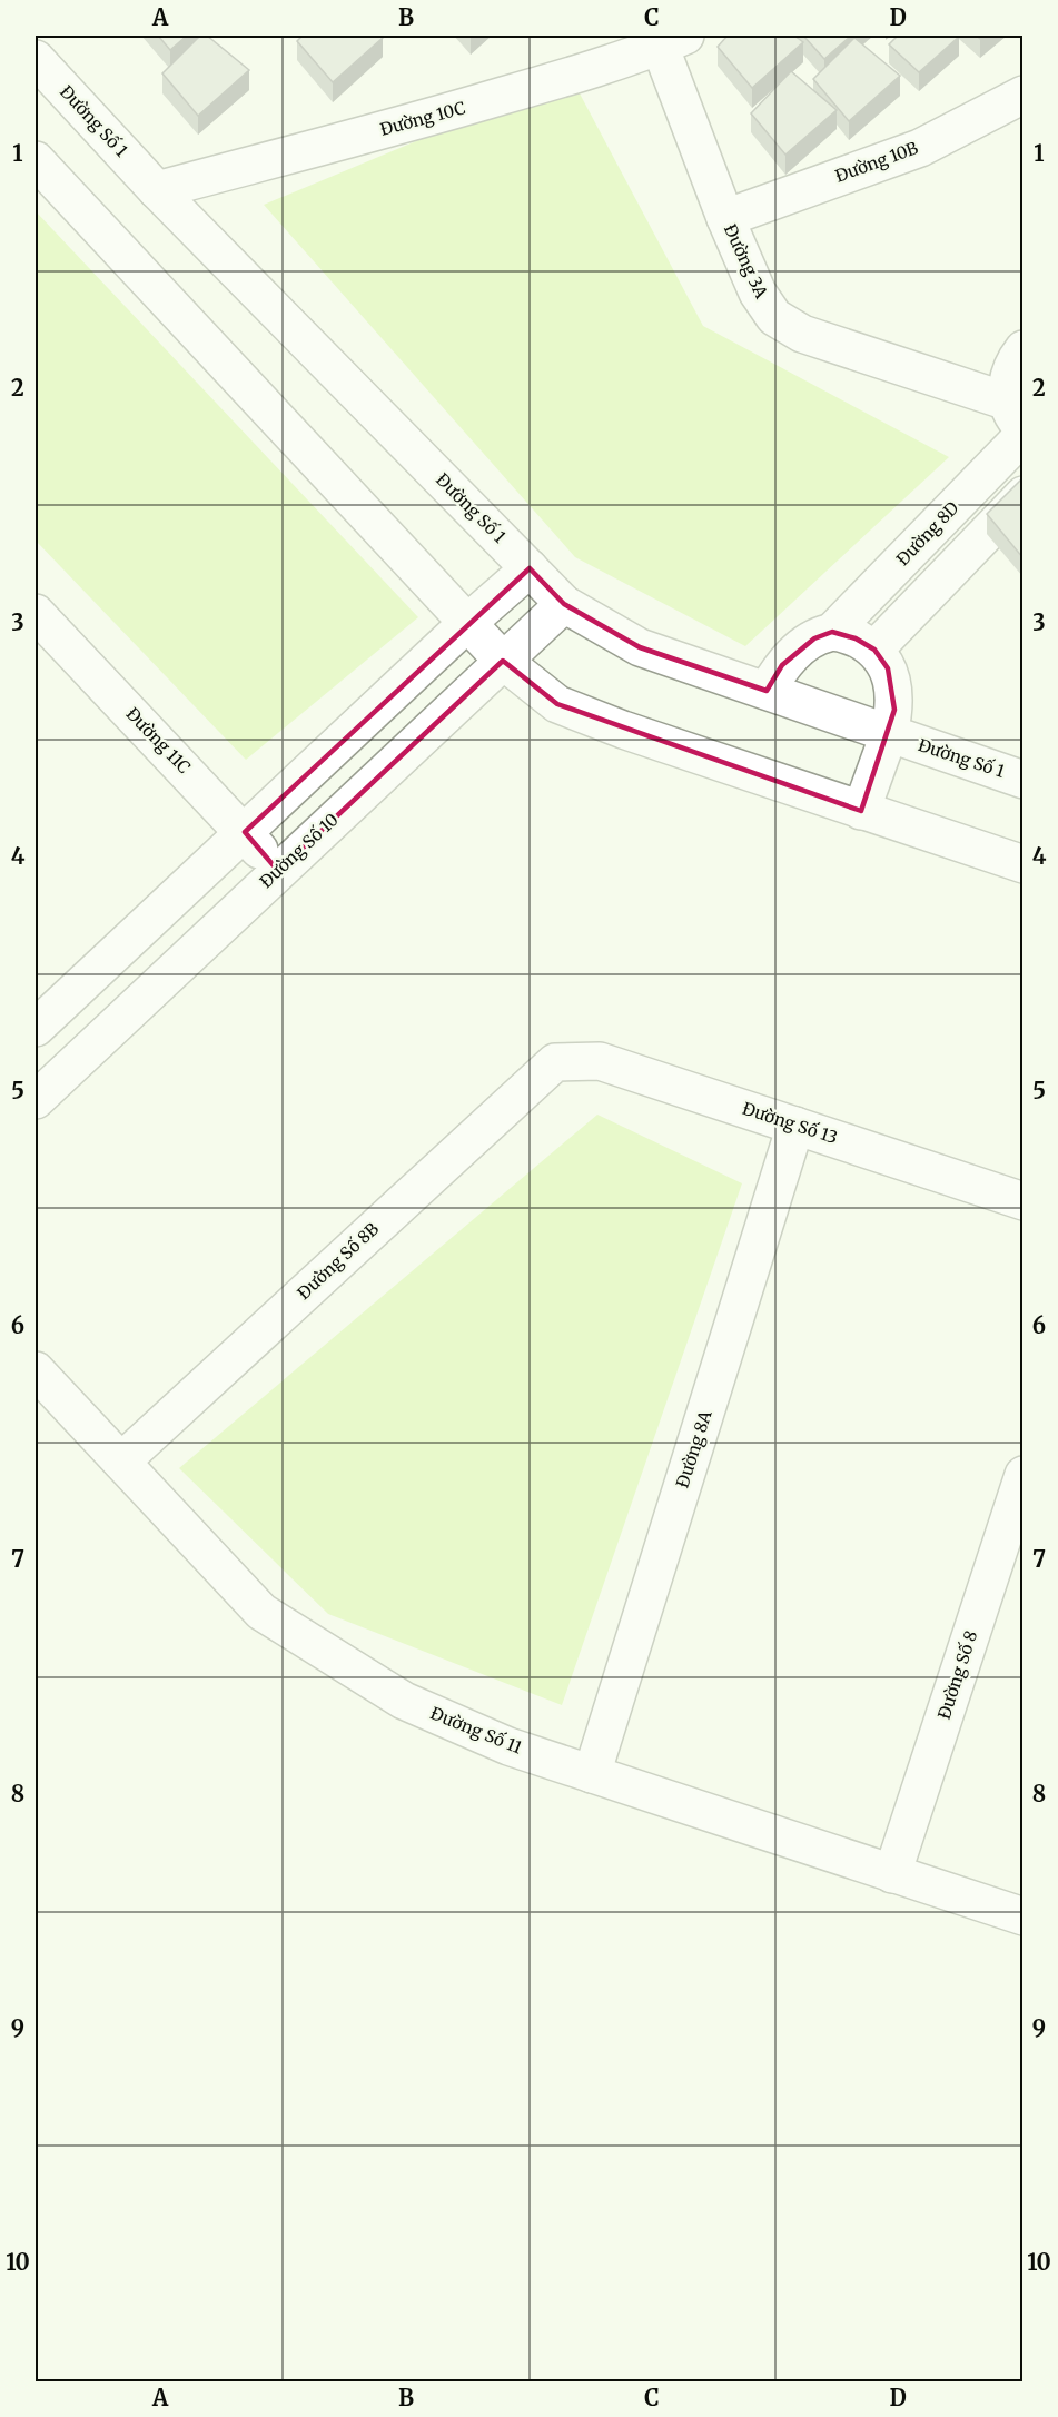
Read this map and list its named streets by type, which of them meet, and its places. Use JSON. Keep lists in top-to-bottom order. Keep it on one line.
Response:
{"streets":{"street":["Đường 10C","Đường Số 1","Đường 10B","Đường 3A","Đường 8D","Đường 11C","Đường Số 10","Đường Số 13","Đường Số 8B","Đường 8A","Đường Số 8","Đường Số 11"]},"crossings":[["Đường 10C","Đường Số 1"],["Đường 10C","Đường 3A"],["Đường Số 1","Đường 8D"],["Đường Số 1","Đường Số 10"],["Đường 10B","Đường 3A"],["Đường 11C","Đường Số 10"],["Đường Số 13","Đường Số 8B"],["Đường Số 13","Đường 8A"],["Đường Số 8B","Đường Số 11"],["Đường 8A","Đường Số 11"],["Đường Số 8","Đường Số 11"]],"grid":{"columns":["A","B","C","D"],"rows":["1","2","3","4","5","6","7","8","9","10"]}}
